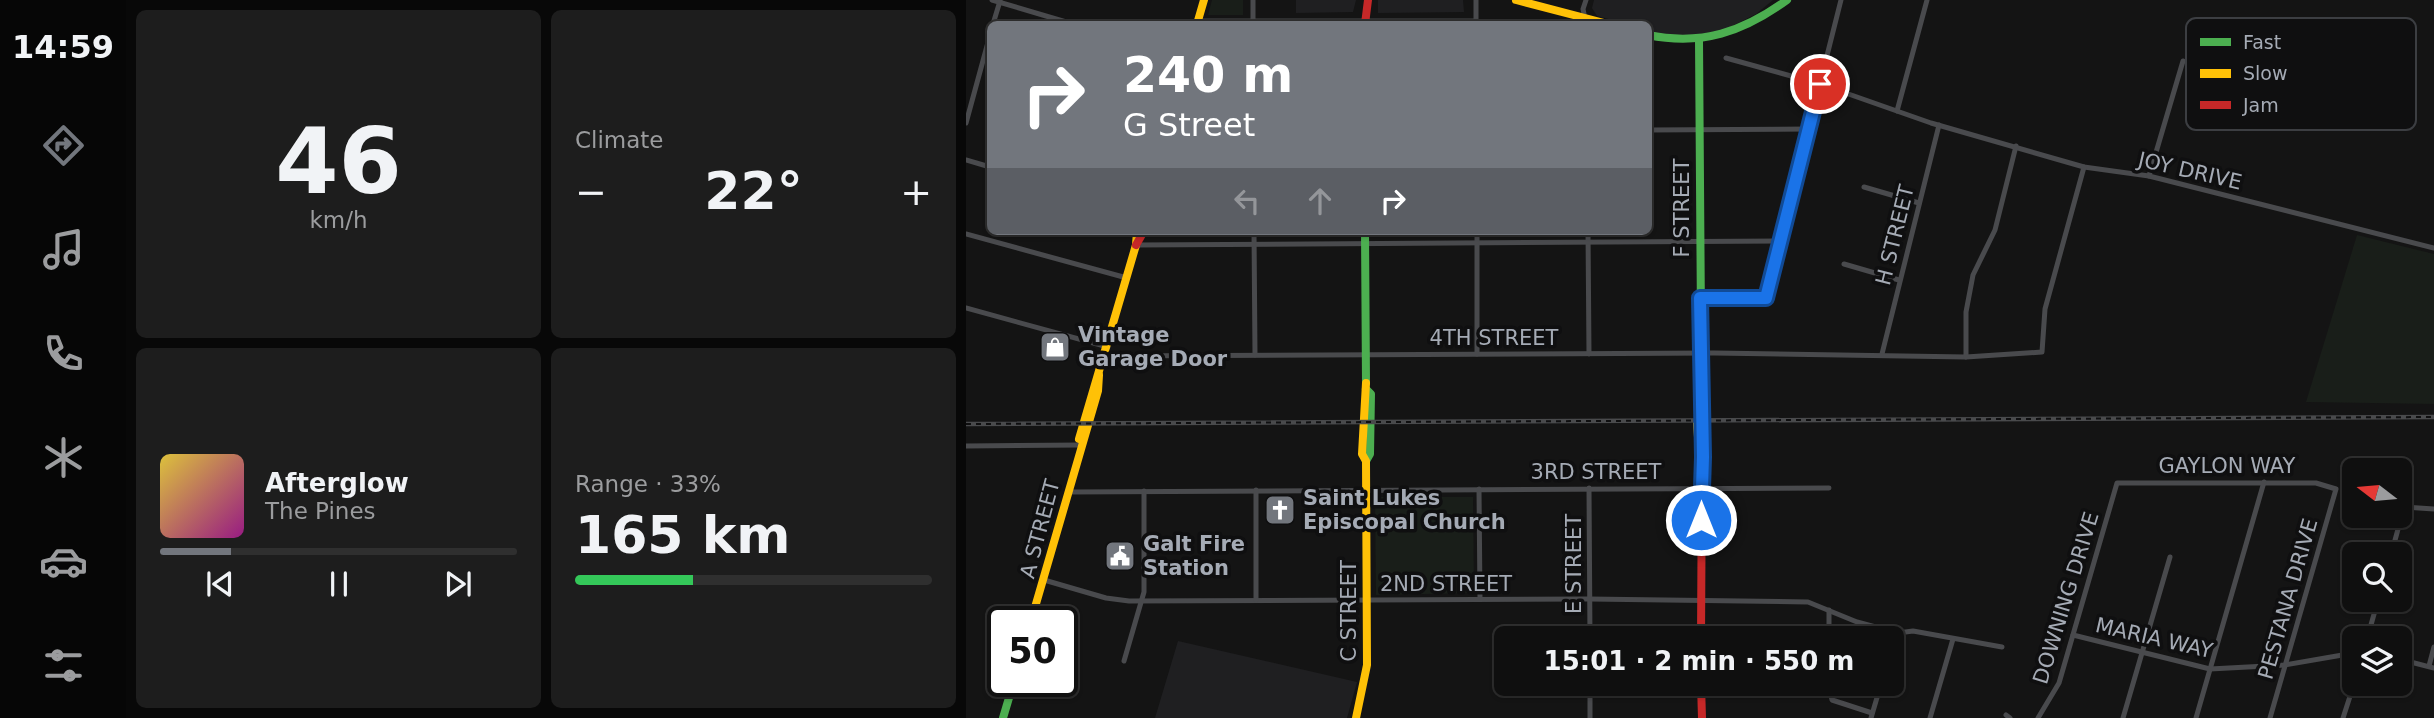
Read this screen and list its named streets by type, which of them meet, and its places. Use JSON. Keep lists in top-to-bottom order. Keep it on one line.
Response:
{"streets":{"street":["JOY DRIVE","F STREET","H STREET","4TH STREET","GAYLON WAY","3RD STREET","A STREET","E STREET","2ND STREET","DOWNING DRIVE","PESTANA DRIVE","C STREET","MARIA WAY"]},"crossings":[["JOY DRIVE","H STREET"],["JOY DRIVE","4TH STREET"],["F STREET","4TH STREET"],["F STREET","3RD STREET"],["F STREET","2ND STREET"],["H STREET","4TH STREET"],["4TH STREET","A STREET"],["4TH STREET","C STREET"],["GAYLON WAY","DOWNING DRIVE"],["GAYLON WAY","PESTANA DRIVE"],["3RD STREET","A STREET"],["3RD STREET","E STREET"],["3RD STREET","C STREET"],["A STREET","2ND STREET"],["E STREET","2ND STREET"],["2ND STREET","C STREET"],["DOWNING DRIVE","MARIA WAY"],["PESTANA DRIVE","MARIA WAY"]],"places":{"shop":["Vintage Garage Door"],"church":["Saint Lukes Episcopal Church"],"public building":["Galt Fire Station"]},"legend":["Fast","Slow","Jam"],"north":"left","page":{"tabs":"14:59","tile":[["46","km/h"],"Climate",["Range · 33%","165 km"]],"turn":["240 m","G Street"],"heat":["−","22°","+"],"song":["Afterglow","The Pines"],"limit":"50","trip":"15:01 · 2 min · 550 m"}}
